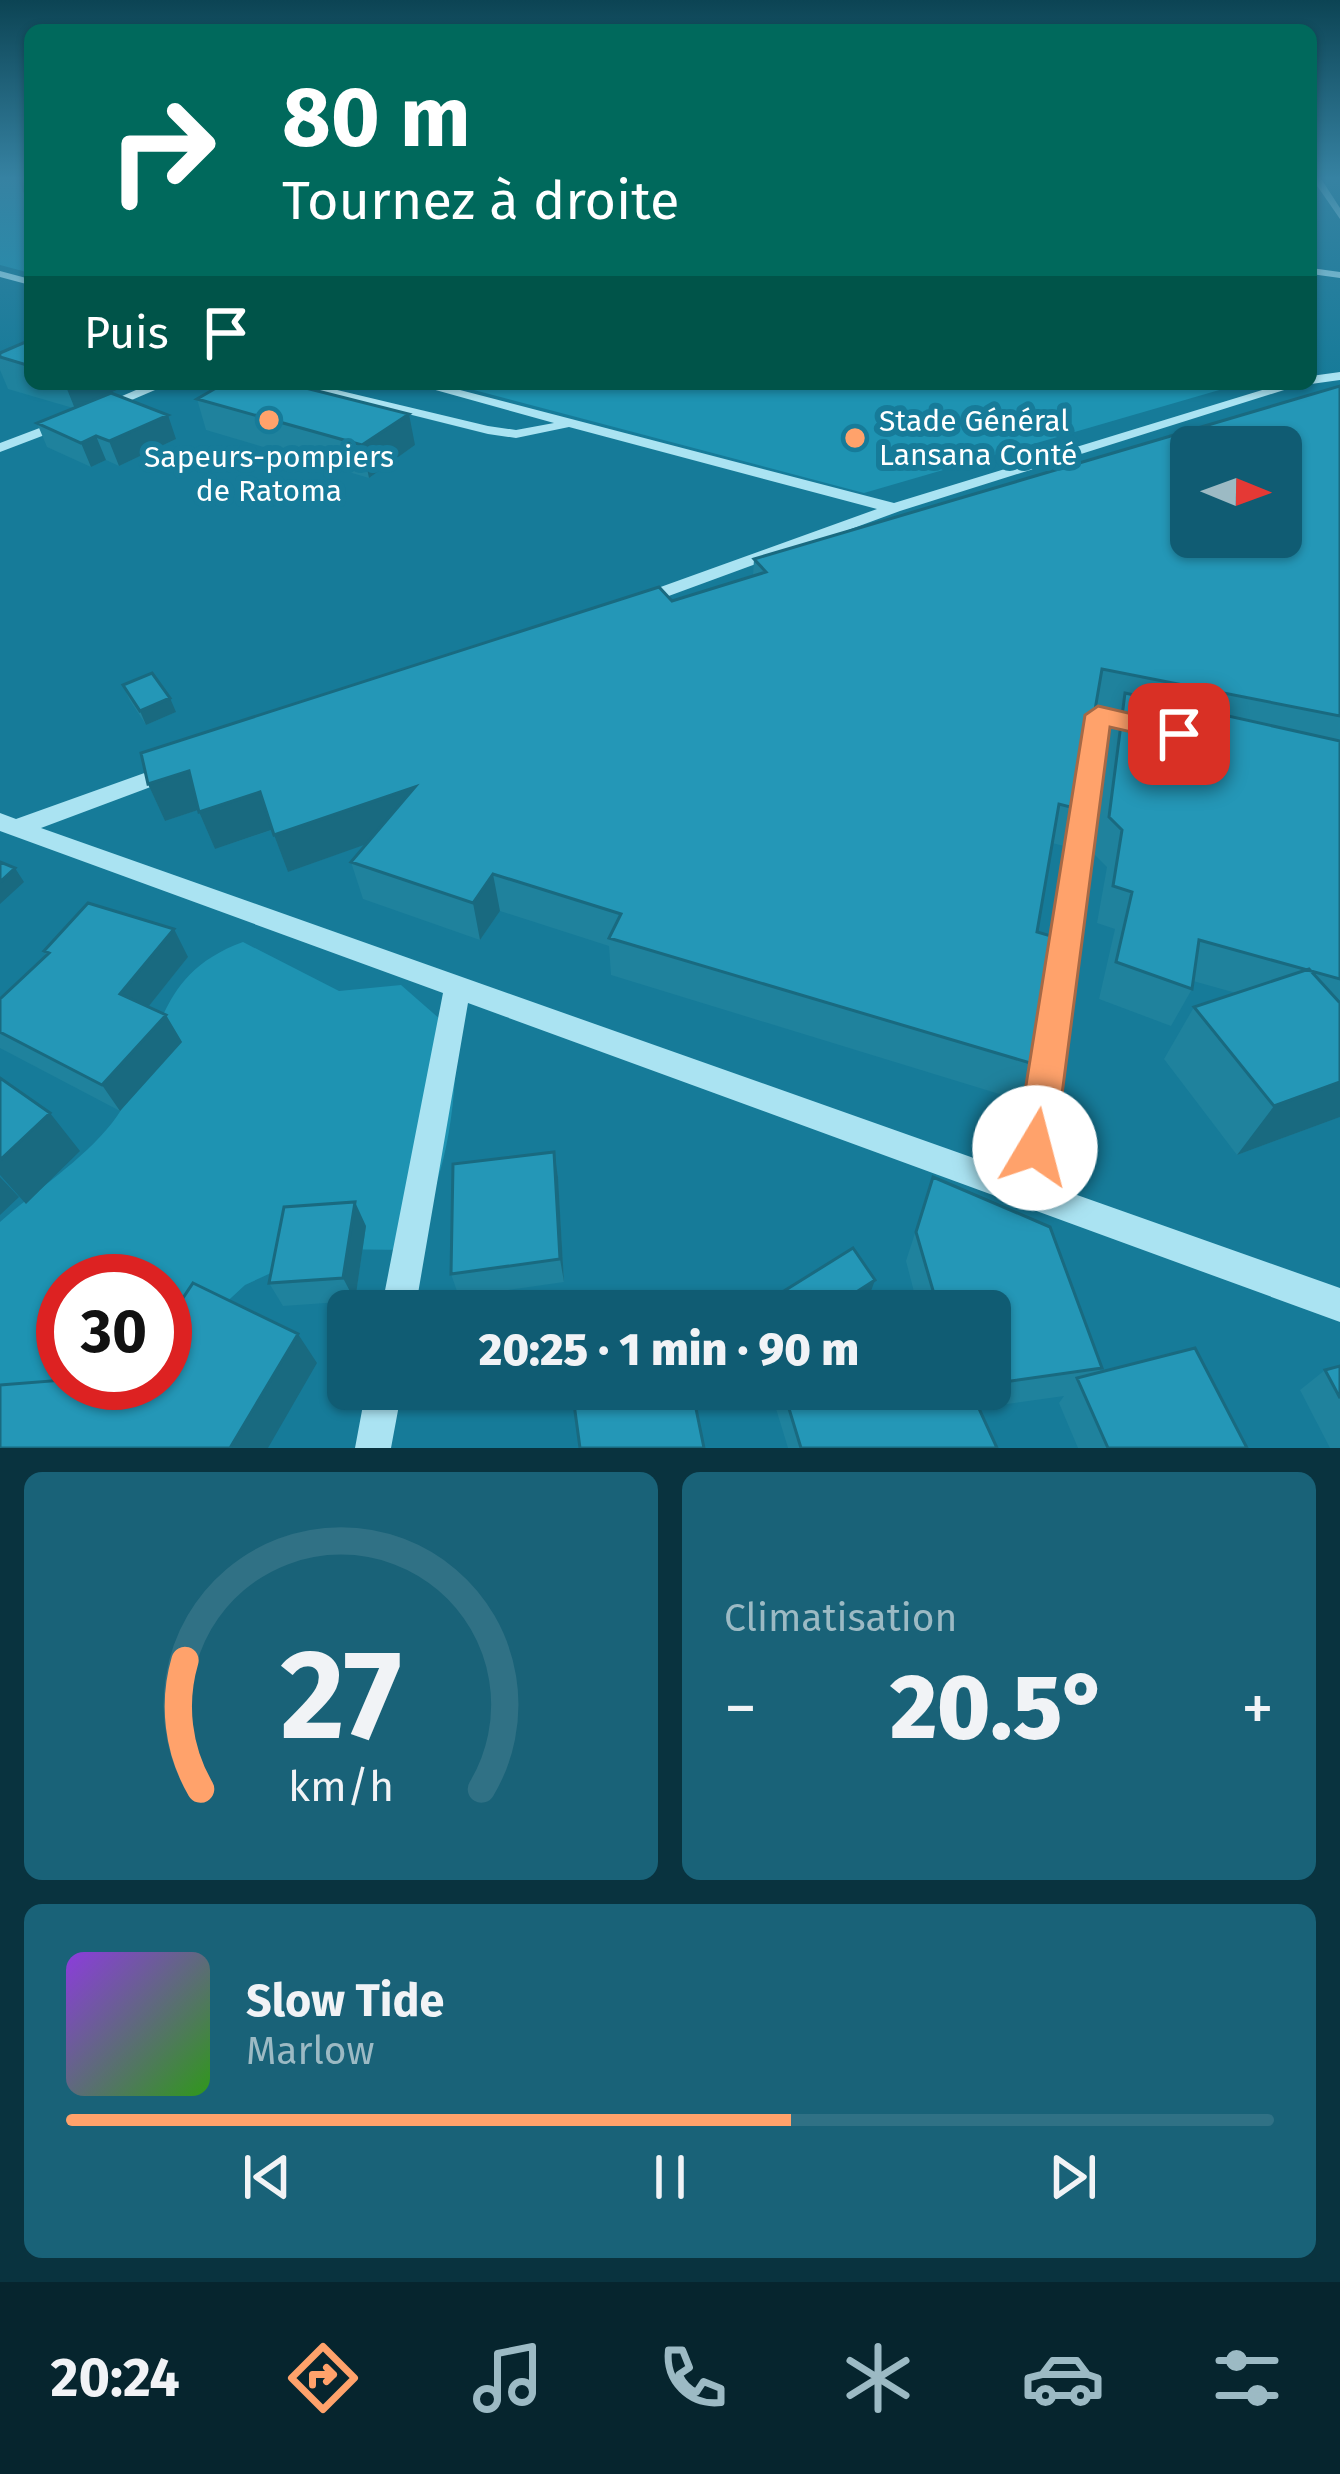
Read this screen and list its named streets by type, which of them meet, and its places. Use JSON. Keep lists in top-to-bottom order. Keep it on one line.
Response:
{"places":["Sapeurs-pompiers de Ratoma","Stade Général Lansana Conté"],"north":"right","page":{"turn":["80 m","Tournez à droite"],"then":"Puis","limit":"30","trip":"20:25 · 1 min · 90 m","tile":"Climatisation","heat":["−","20.5°","+"],"song":["Slow Tide","Marlow"],"tabs":"20:24","gauge":["27","km/h"]}}
